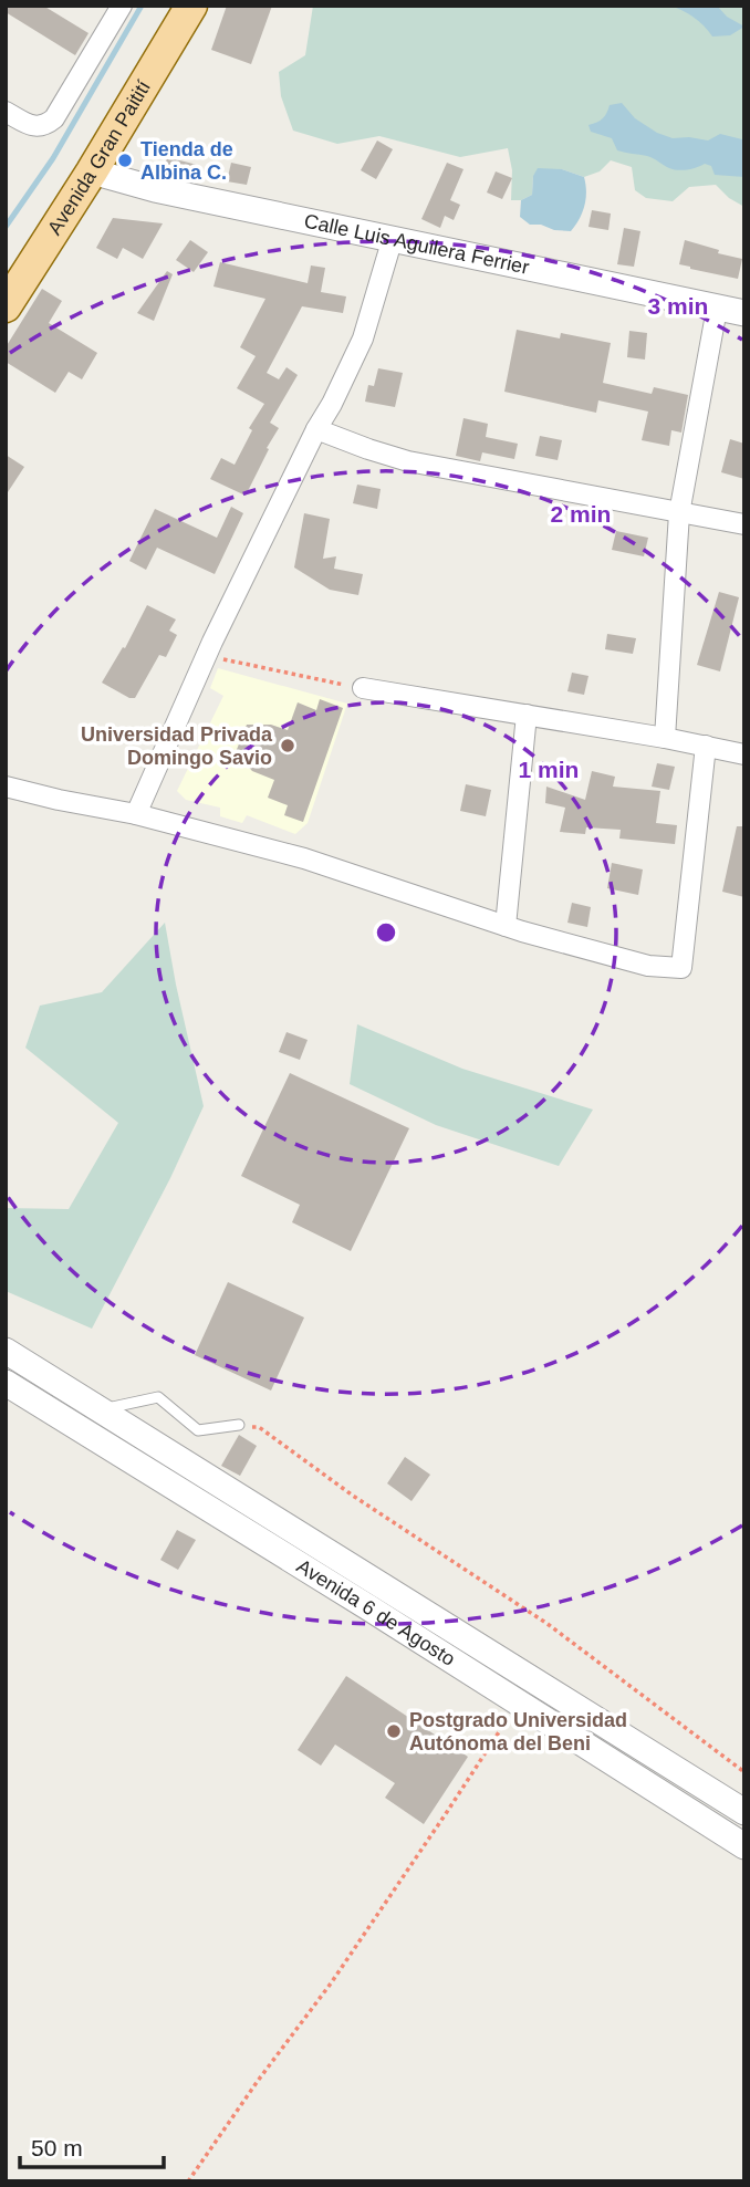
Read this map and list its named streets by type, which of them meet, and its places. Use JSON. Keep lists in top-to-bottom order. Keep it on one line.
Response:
{"streets":{"main road":["Avenida Gran Paitití"],"street":["Calle Luis Aguilera Ferrier","Avenida 6 de Agosto"]},"crossings":[["Avenida Gran Paitití","Calle Luis Aguilera Ferrier"]],"places":["Tienda de Albina C.","Universidad Privada Domingo Savio","Postgrado Universidad Autónoma del Beni"],"scale_bar":"50 m","rings":["3 min","2 min","1 min"]}
